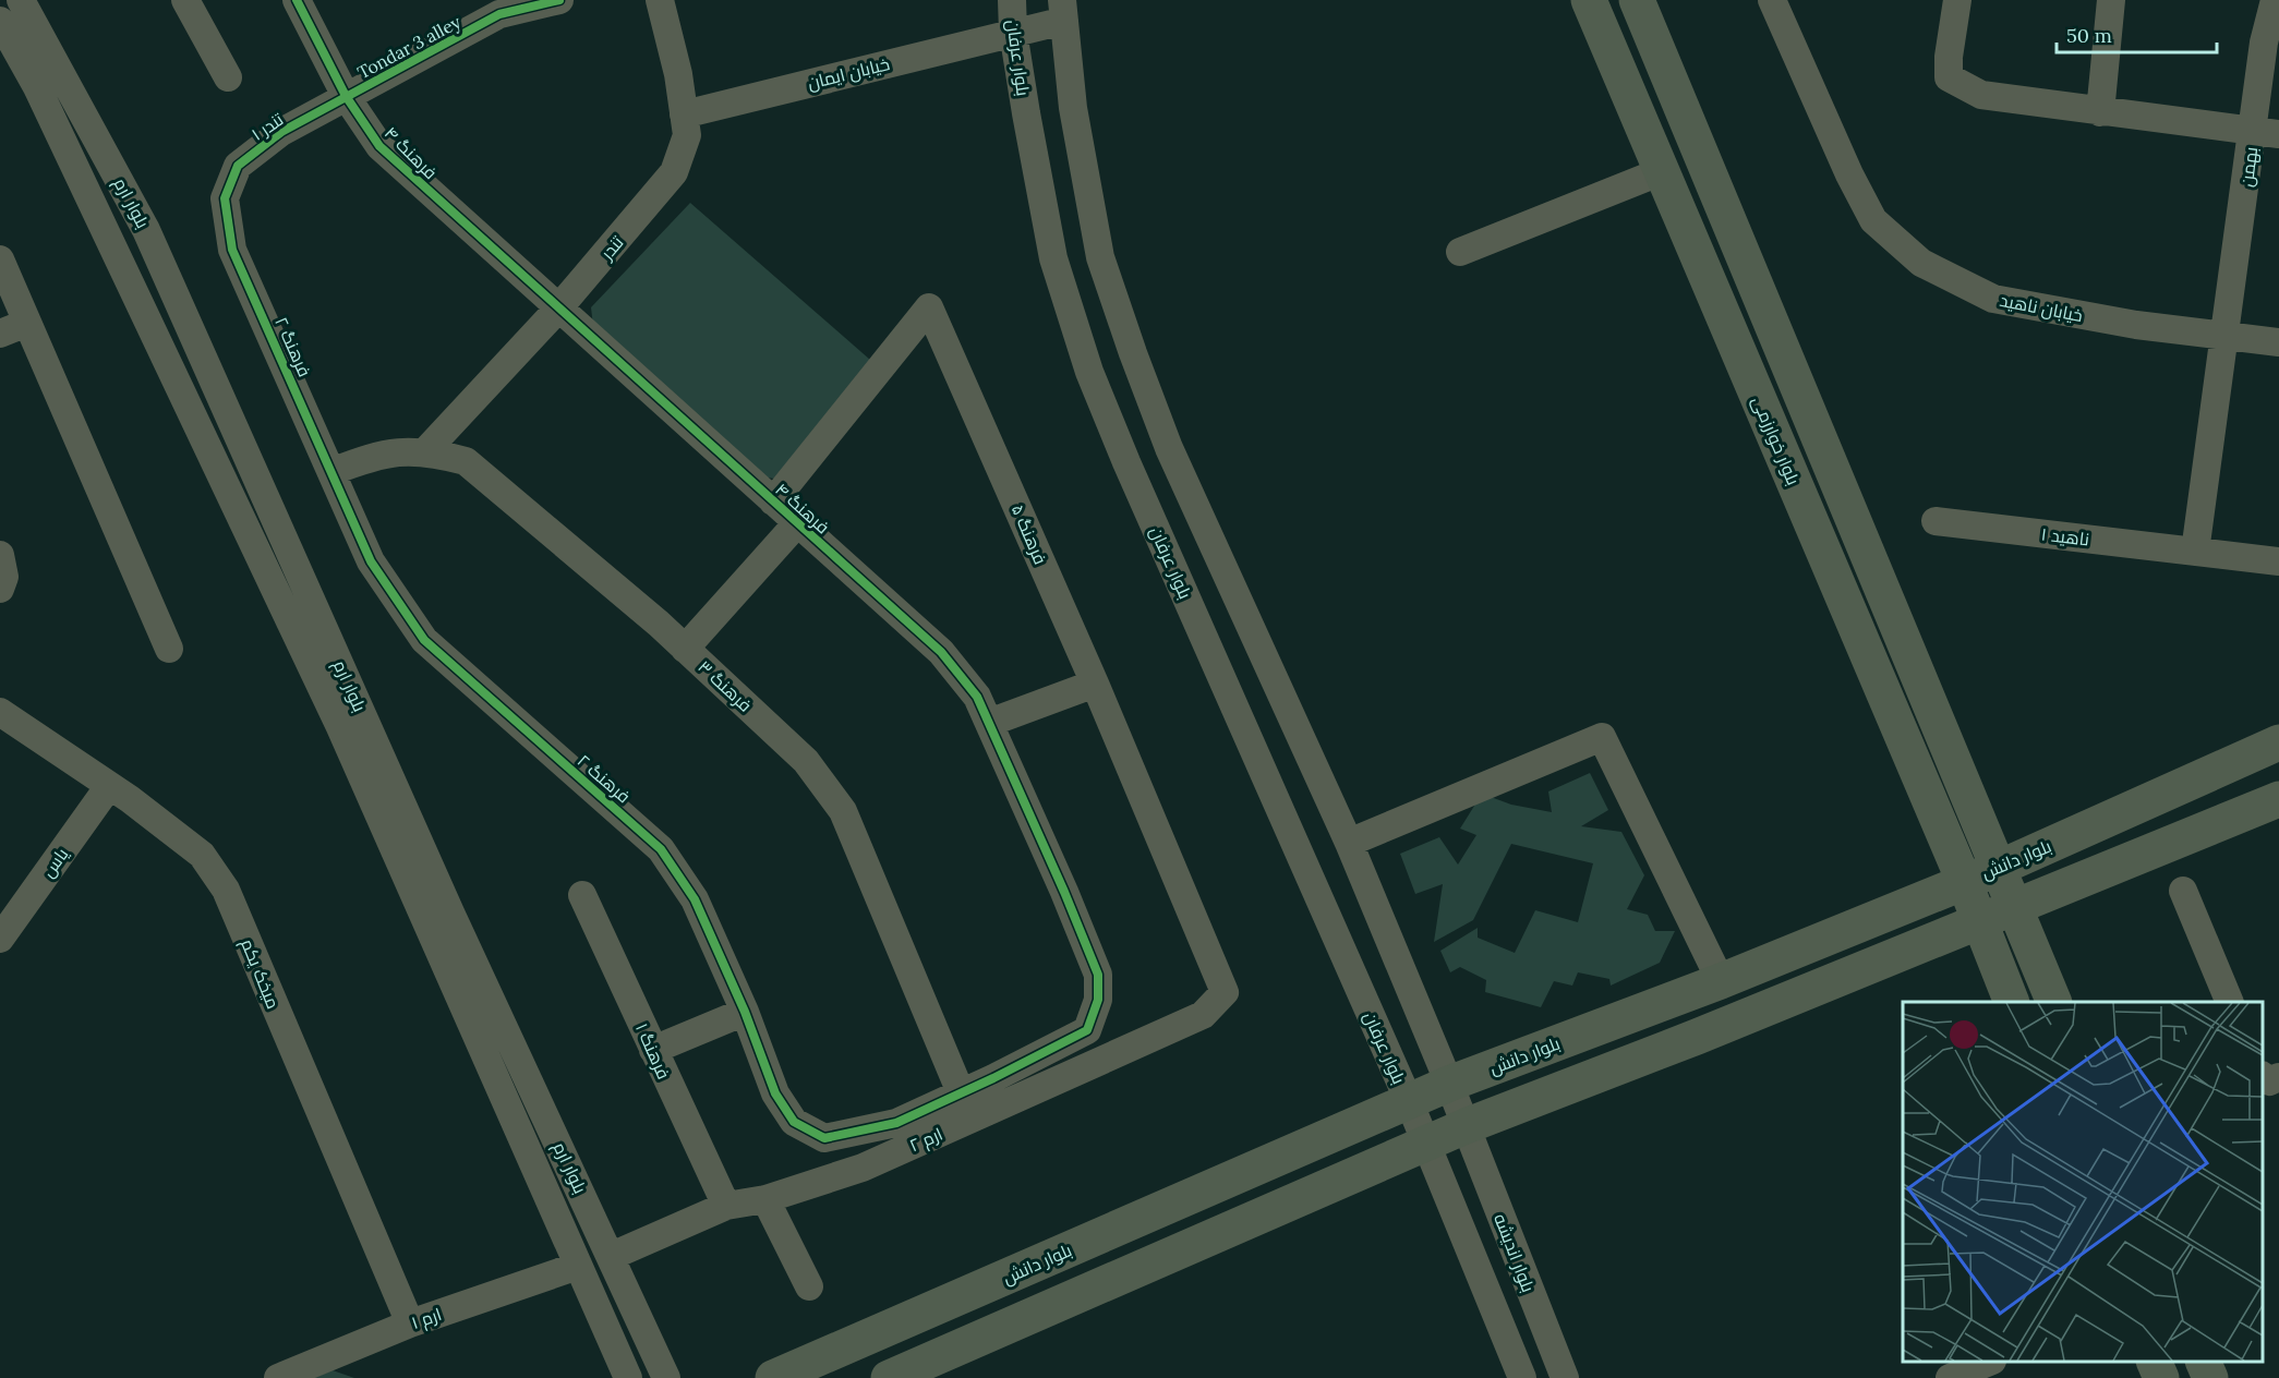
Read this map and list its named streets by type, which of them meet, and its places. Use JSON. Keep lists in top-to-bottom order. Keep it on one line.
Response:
{"streets":{"main road":["بلوار خوارزمی","بلوار دانش"],"street":["Tondar 3 alley","بلوار عرفان","خیابان ایمان","تندر ۱","فرهنگ ۴","بهمن","بلوار ارم","تندر","خیابان ناهید","فرهنگ ۲","فرهنگ ۵","ناهید ۱","فرهنگ ۳","یاس","میخک یکم","فرهنگ ۱","ارم ۲","بلوار اندیشه","ارم ۱"]},"crossings":[["Tondar 3 alley","تندر ۱"],["Tondar 3 alley","فرهنگ ۴"],["بلوار عرفان","خیابان ایمان"],["بلوار عرفان","بلوار دانش"],["خیابان ایمان","تندر"],["تندر ۱","فرهنگ ۴"],["تندر ۱","فرهنگ ۲"],["فرهنگ ۴","تندر"],["فرهنگ ۴","فرهنگ ۲"],["فرهنگ ۴","فرهنگ ۵"],["بهمن","خیابان ناهید"],["بلوار ارم","ارم ۲"],["بلوار ارم","ارم ۱"],["تندر","فرهنگ ۳"],["فرهنگ ۲","فرهنگ ۳"],["بلوار خوارزمی","بلوار دانش"],["فرهنگ ۵","ارم ۲"],["فرهنگ ۳","ارم ۲"],["بلوار دانش","بلوار اندیشه"],["یاس","میخک یکم"],["میخک یکم","ارم ۱"],["فرهنگ ۱","ارم ۲"]],"scale_bar":"50 m"}
